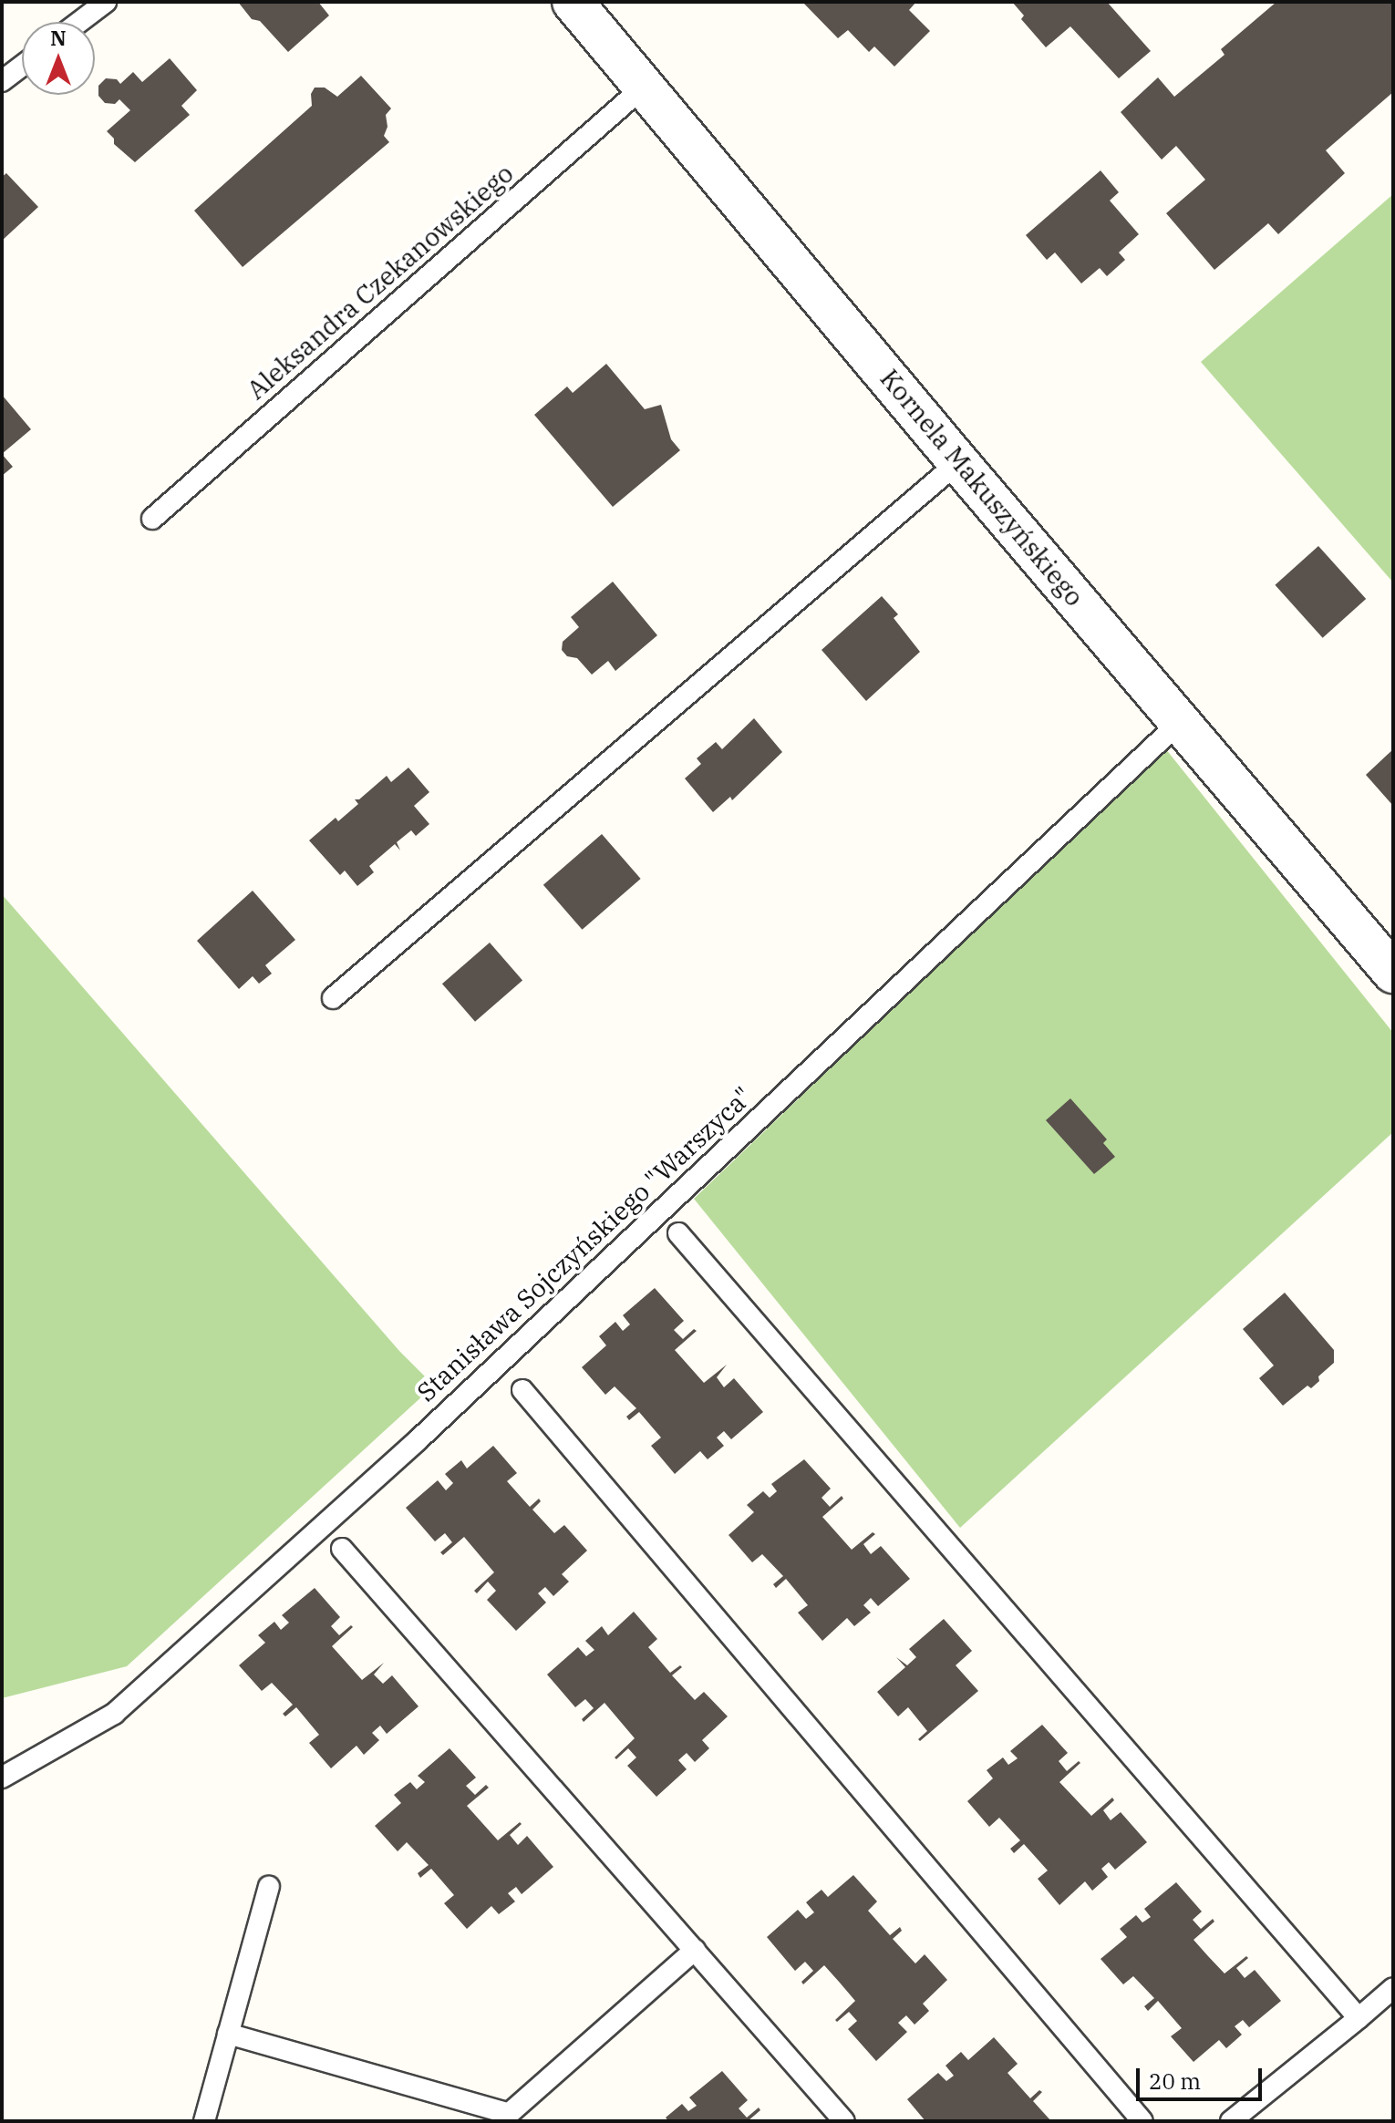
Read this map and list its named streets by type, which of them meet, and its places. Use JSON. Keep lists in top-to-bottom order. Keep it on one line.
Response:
{"streets":{"street":["Kornela Makuszyńskiego"],"lane":["Aleksandra Czekanowskiego","Stanisława Sojczyńskiego \"Warszyca\""]},"crossings":[["Aleksandra Czekanowskiego","Kornela Makuszyńskiego"],["Kornela Makuszyńskiego","Stanisława Sojczyńskiego \"Warszyca\""]],"scale_bar":"20 m","north":"top"}
